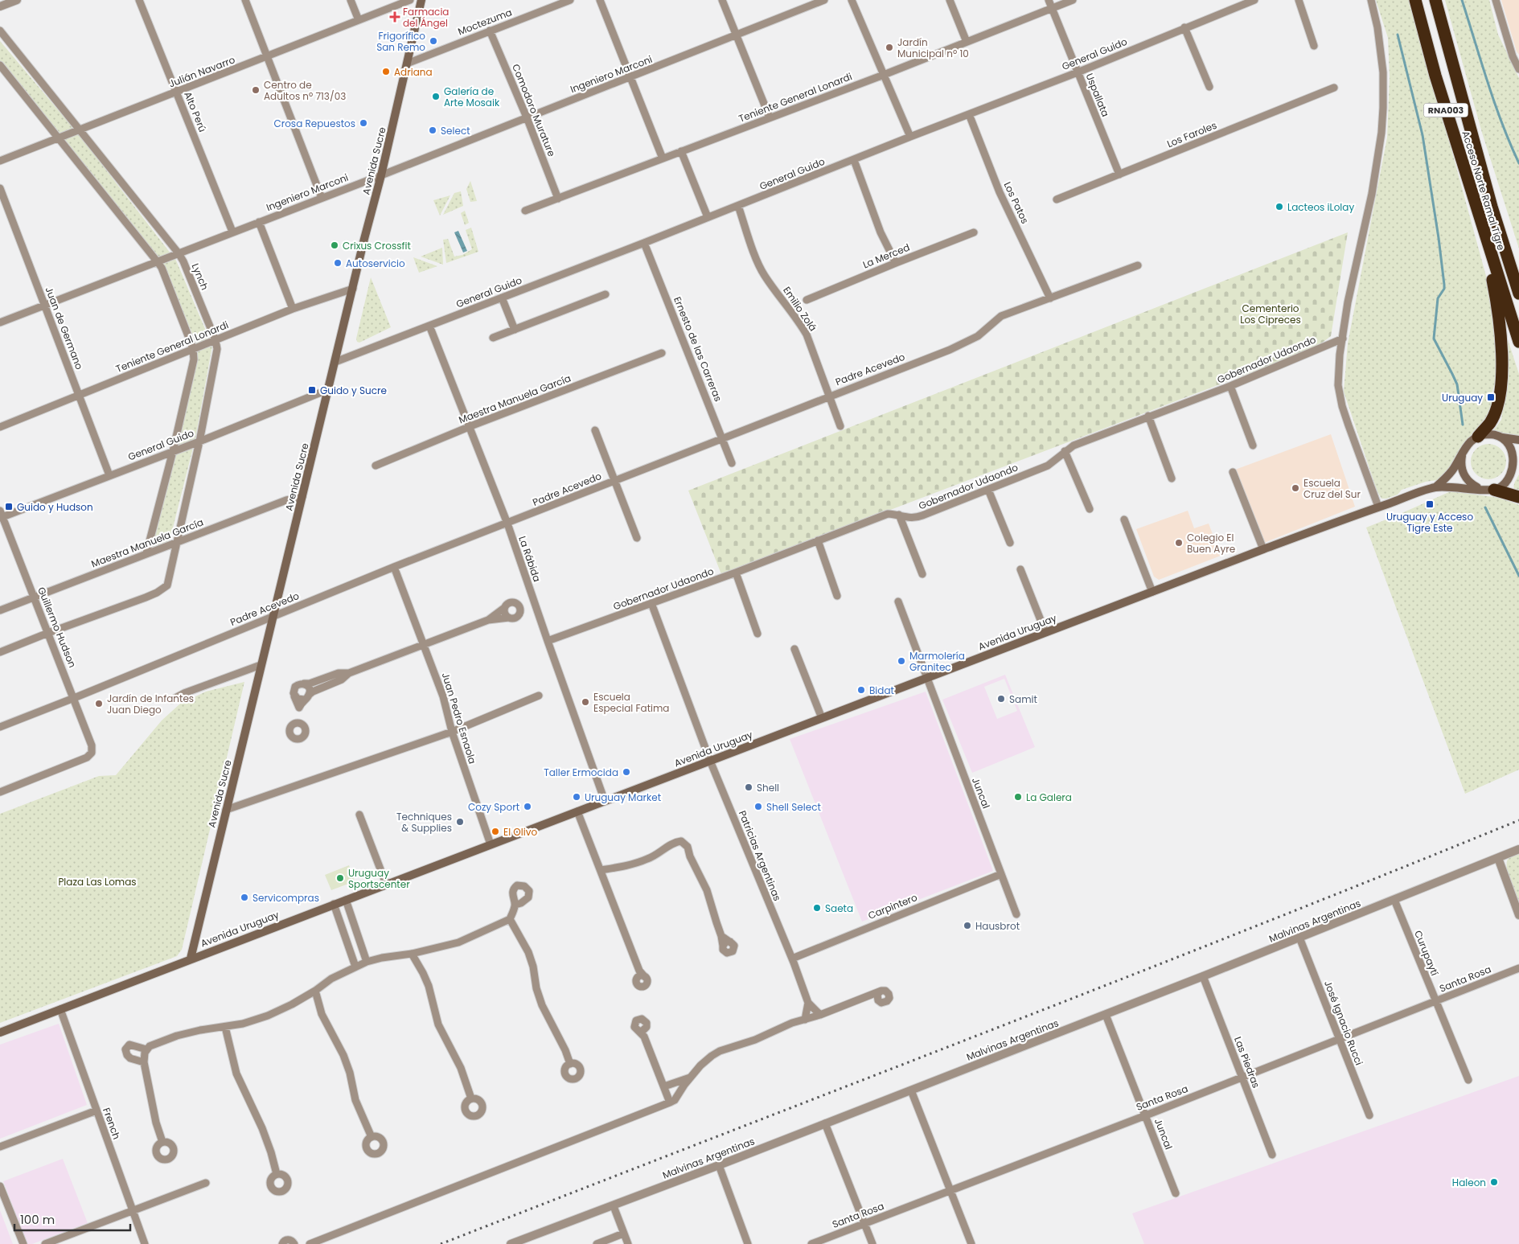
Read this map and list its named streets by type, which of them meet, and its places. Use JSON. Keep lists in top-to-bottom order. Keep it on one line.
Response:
{"streets":{"highway":["RNA003","Acceso Norte Ramal Tigre"],"main road":["Avenida Sucre","Avenida Uruguay"],"street":["Moctezuma","General Guido","Julián Navarro","Ingeniero Marconi","Uspallata","Teniente General Lonardi","Comodoro Murature","Alto Perú","Los Faroles","Los Patos","La Merced","Lynch","Emilio Zolá","Juan de Germano","Ernesto de las Carreras","Gobernador Udaondo","Padre Acevedo","Maestra Manuela García","La Rábida","Guillermo Hudson","Juan Pedro Esnaola","Juncal","Patricias Argentinas","Carpintero","Malvinas Argentinas","Curupaytí","Santa Rosa","José Ignacio Rucci","Las Piedras","French"]},"crossings":[["Moctezuma","Comodoro Murature"],["Moctezuma","Avenida Sucre"],["General Guido","Uspallata"],["General Guido","Avenida Sucre"],["General Guido","Los Patos"],["General Guido","Lynch"],["General Guido","Emilio Zolá"],["General Guido","Juan de Germano"],["General Guido","Ernesto de las Carreras"],["General Guido","La Rábida"],["General Guido","Guillermo Hudson"],["Julián Navarro","Alto Perú"],["Julián Navarro","Lynch"],["Ingeniero Marconi","Comodoro Murature"],["Ingeniero Marconi","Alto Perú"],["Ingeniero Marconi","Avenida Sucre"],["Ingeniero Marconi","Lynch"],["Ingeniero Marconi","Juan de Germano"],["Uspallata","Teniente General Lonardi"],["Uspallata","Los Faroles"],["Teniente General Lonardi","Comodoro Murature"],["Teniente General Lonardi","Avenida Sucre"],["Teniente General Lonardi","Lynch"],["Teniente General Lonardi","Juan de Germano"],["Avenida Sucre","Padre Acevedo"],["Avenida Sucre","Maestra Manuela García"],["Avenida Sucre","Avenida Uruguay"],["Los Patos","Padre Acevedo"],["Lynch","Maestra Manuela García"],["Lynch","Guillermo Hudson"],["Emilio Zolá","Padre Acevedo"],["Ernesto de las Carreras","Padre Acevedo"],["Gobernador Udaondo","La Rábida"],["Padre Acevedo","La Rábida"],["Padre Acevedo","Guillermo Hudson"],["Padre Acevedo","Juan Pedro Esnaola"],["Maestra Manuela García","La Rábida"],["Maestra Manuela García","Guillermo Hudson"],["La Rábida","Avenida Uruguay"],["Avenida Uruguay","Juan Pedro Esnaola"],["Avenida Uruguay","Juncal"],["Avenida Uruguay","Patricias Argentinas"],["Avenida Uruguay","French"],["Juncal","Carpintero"],["Juncal","Malvinas Argentinas"],["Juncal","Santa Rosa"],["Patricias Argentinas","Carpintero"],["Malvinas Argentinas","Curupaytí"],["Malvinas Argentinas","José Ignacio Rucci"],["Malvinas Argentinas","Las Piedras"],["Curupaytí","Santa Rosa"],["Santa Rosa","José Ignacio Rucci"],["Santa Rosa","Las Piedras"]],"parks":["Cementerio Los Cipreces","Plaza Las Lomas"],"places":{"health":["Farmacia del Ángel"],"other":["Frigorífico San Remo","Jardín Municipal nº 10","Adriana","Centro de Adultos nº 713/03","Galería de Arte Mosaik","Crosa Repuestos","Select","Lacteos iLolay","Crixus Crossfit","Autoservicio","Escuela Cruz del Sur","Colegio El Buen Ayre","Marmolería Granitec","Bidat","Samit","Escuela Especial Fatima","Jardín de Infantes Juan Diego","Taller Ermocida","Shell","Uruguay Market","La Galera","Cozy Sport","Shell Select","Techniques & Supplies","El Olivo","Uruguay Sportscenter","Servicompras","Saeta","Hausbrot","Haleon"],"transit":["Guido y Sucre","Uruguay","Uruguay y Acceso Tigre Este","Guido y Hudson"]},"scale_bar":"100 m"}
